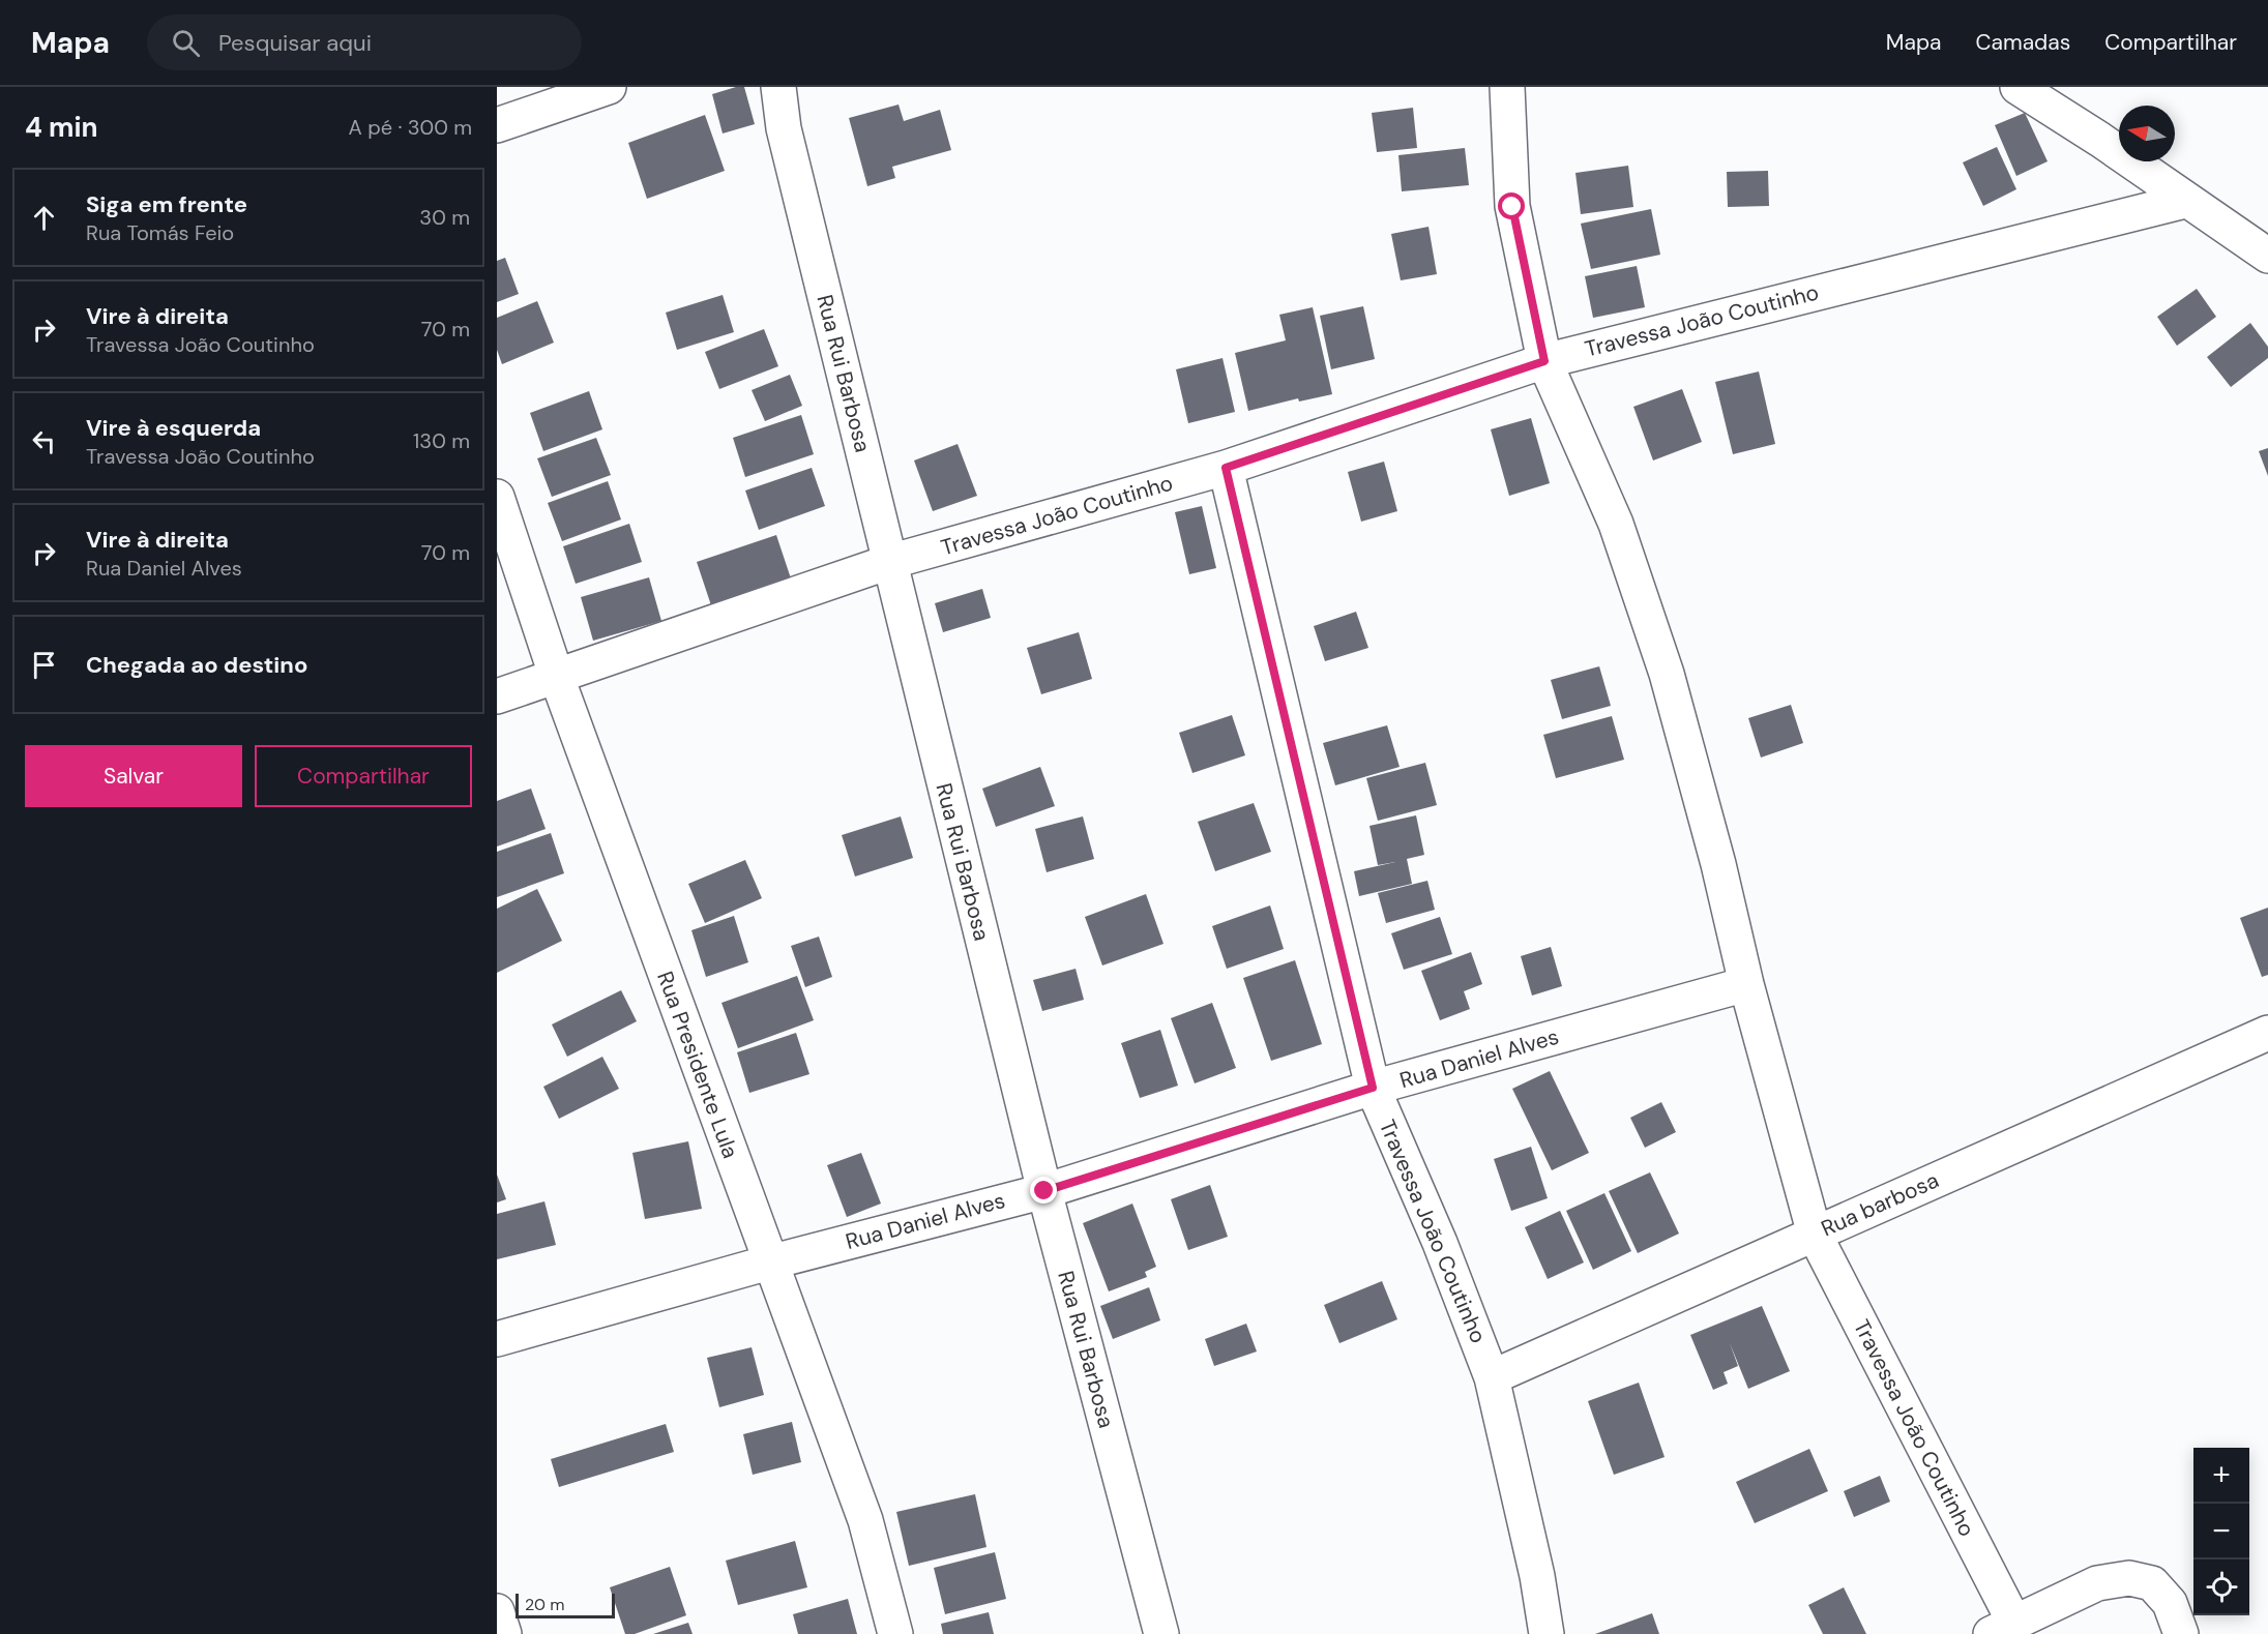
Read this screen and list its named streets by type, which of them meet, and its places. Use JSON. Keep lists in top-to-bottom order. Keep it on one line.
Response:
{"streets":{"street":["Travessa João Coutinho","Rua Rui Barbosa","Rua Daniel Alves","Rua Presidente Lula","Rua barbosa"]},"crossings":[["Travessa João Coutinho","Rua Rui Barbosa"],["Travessa João Coutinho","Rua Daniel Alves"],["Travessa João Coutinho","Rua Presidente Lula"],["Travessa João Coutinho","Rua barbosa"],["Rua Rui Barbosa","Rua Daniel Alves"],["Rua Daniel Alves","Rua Presidente Lula"]],"scale_bar":"20 m","north":"left","page":{"header":"Mapa","search":"Pesquisar aqui","nav":["Mapa","Camadas","Compartilhar"],"heading":["4 min","A pé · 300 m"],"list":[["Siga em frente","Rua Tomás Feio","30 m"],["Vire à direita","Travessa João Coutinho","70 m"],["Vire à esquerda","Travessa João Coutinho","130 m"],["Vire à direita","Rua Daniel Alves","70 m"],"Chegada ao destino"],"buttons":["Salvar","Compartilhar"],"map_buttons":["+","−"],"scale":"20 m"}}
